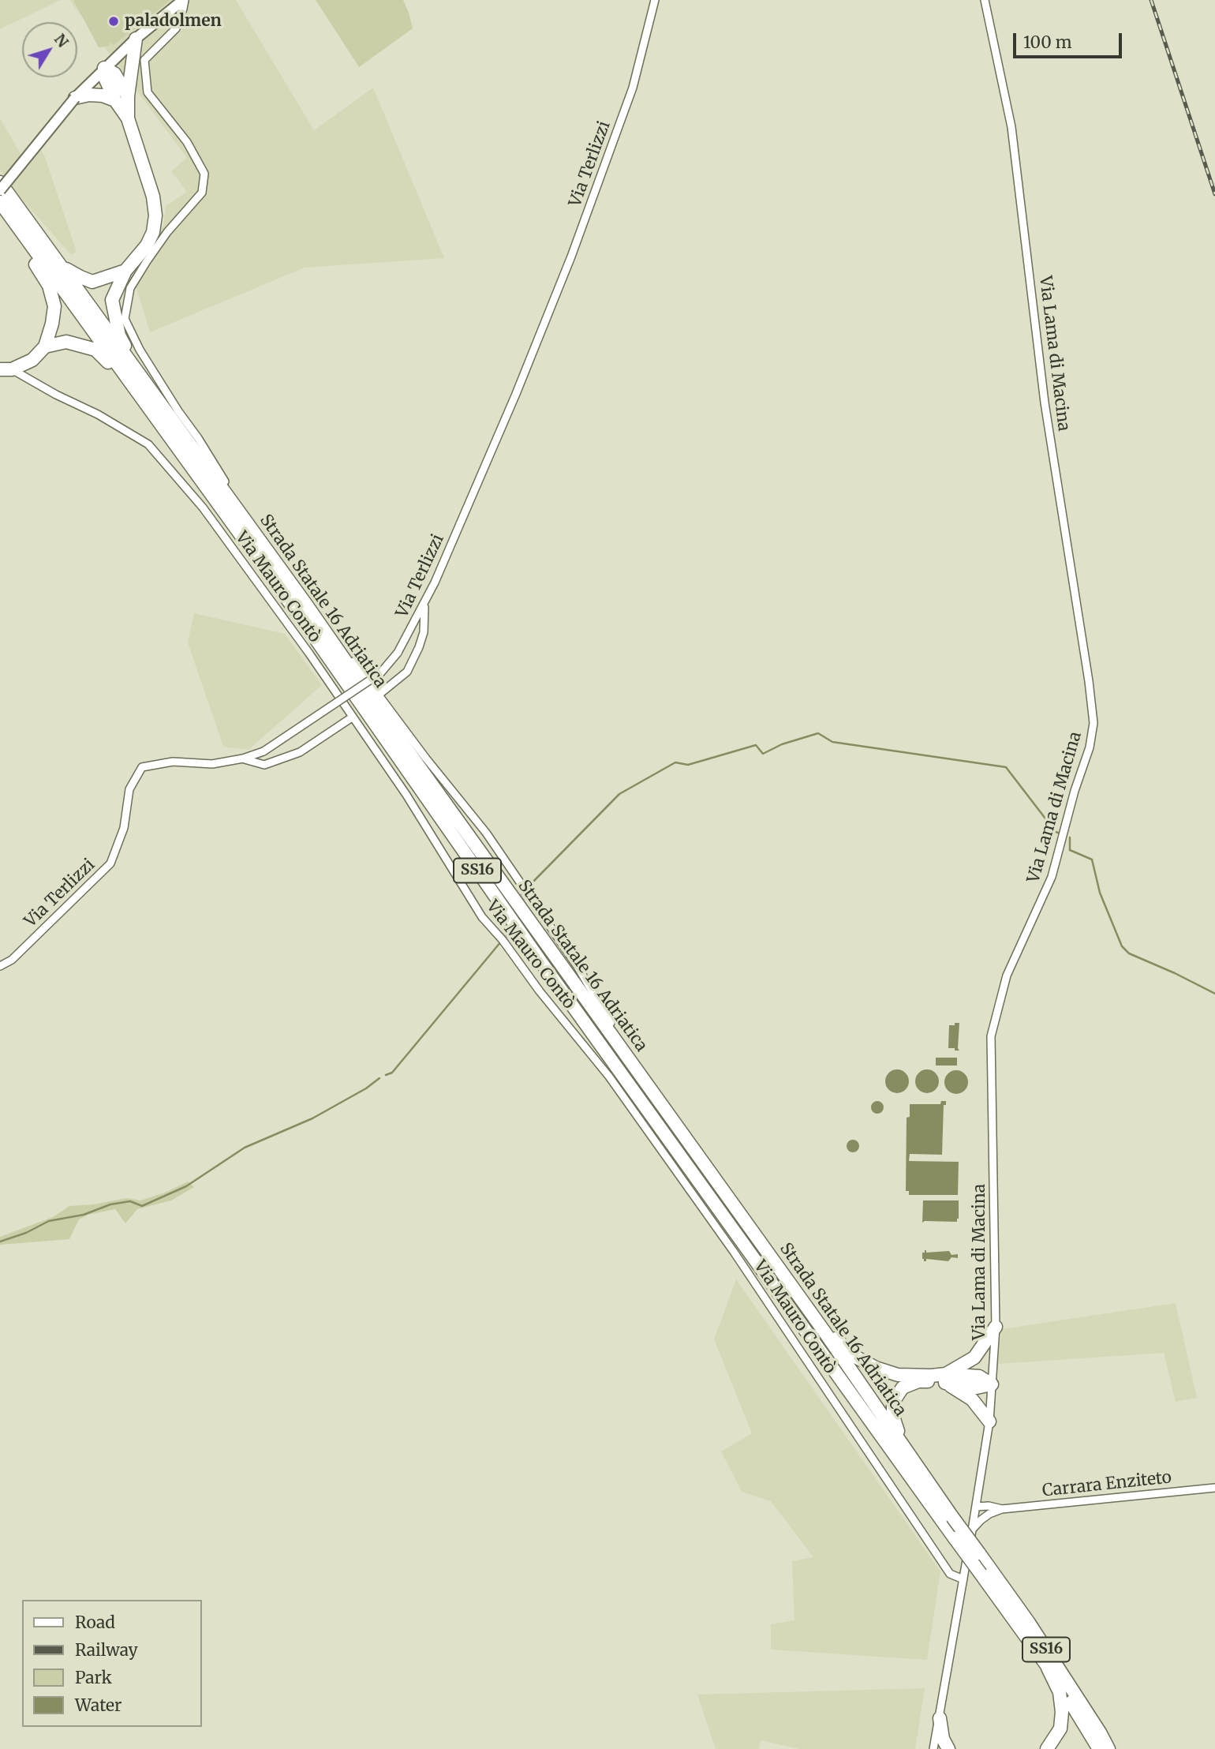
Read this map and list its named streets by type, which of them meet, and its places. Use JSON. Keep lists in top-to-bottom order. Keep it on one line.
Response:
{"streets":{"highway":["Strada Statale 16 Adriatica","SS16"],"street":["Via Terlizzi","Via Lama di Macina","Via Mauro Contò","Carrara Enziteto"]},"crossings":[["Via Lama di Macina","Via Mauro Contò"],["Via Lama di Macina","Carrara Enziteto"]],"places":["paladolmen"],"legend":["Road","Railway","Park","Water"],"scale_bar":"100 m","north":"top right"}
